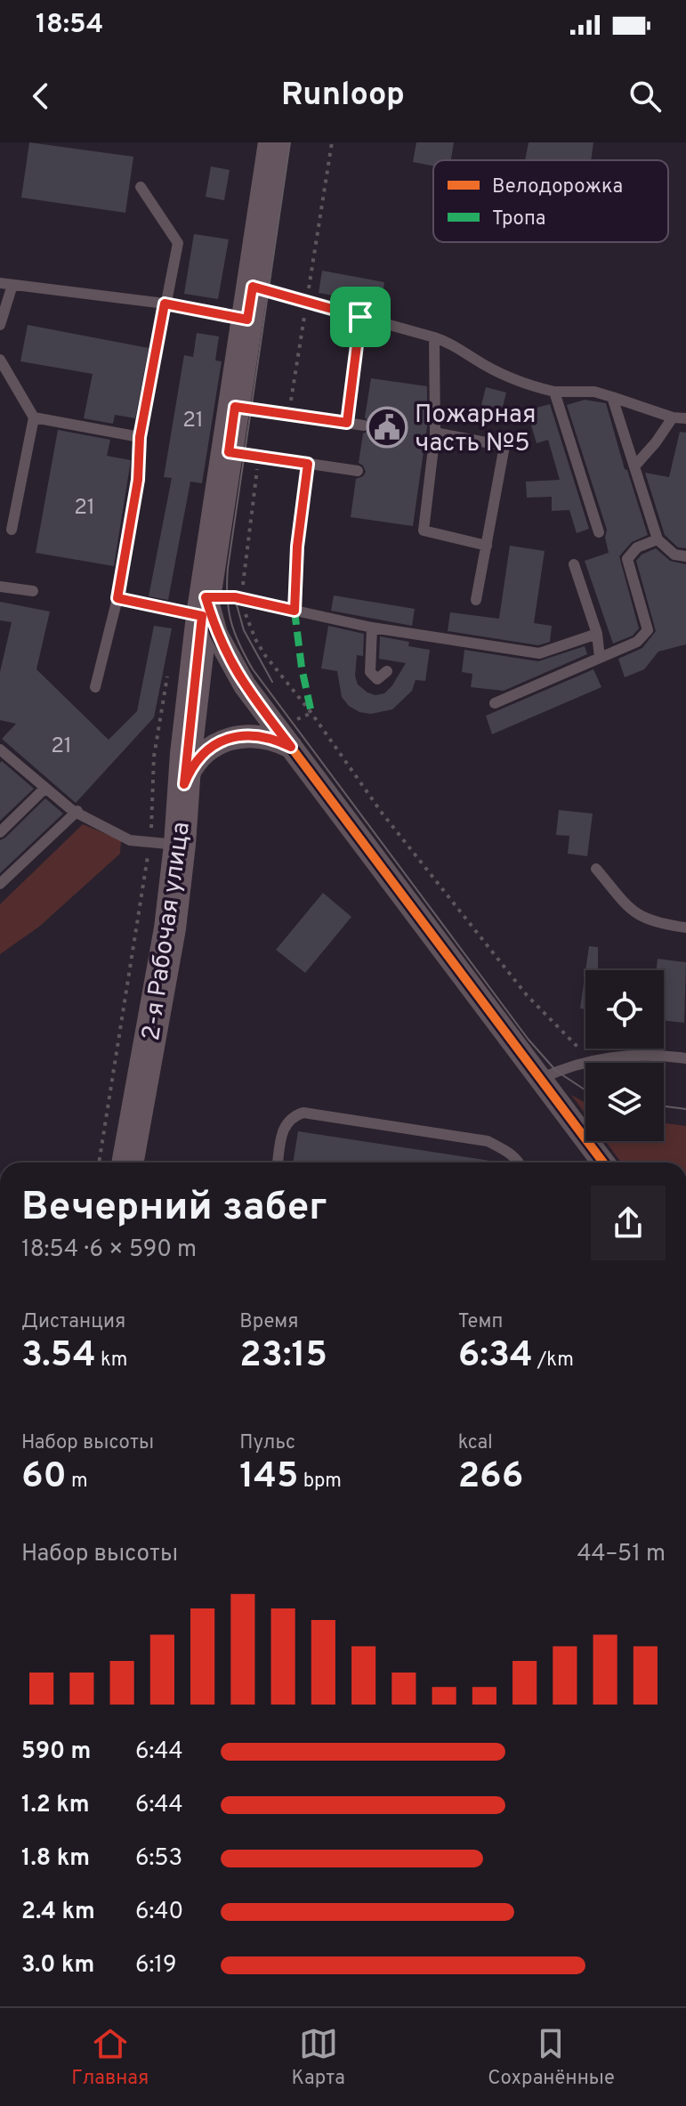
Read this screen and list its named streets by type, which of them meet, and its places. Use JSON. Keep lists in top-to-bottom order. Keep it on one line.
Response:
{"streets":{"main road":["2-я Рабочая улица"]},"places":{"public building":["Пожарная часть №5"]},"house_numbers":["21","21","21"],"legend":["Велодорожка","Тропа"],"page":{"status":"18:54","header":"Runloop","heading":["Вечерний забег","18:54 · 6 × 590 m"],"stats":[["Дистанция","3.54 km"],["Время","23:15"],["Темп","6:34 /km"],["Набор высоты","60 m"],["Пульс","145 bpm"],["kcal","266"]],"chart":["Набор высоты","44–51 m"],"list":[{"name":"590 m","note":"6:44"},{"name":"1.2 km","note":"6:44"},{"name":"1.8 km","note":"6:53"},{"name":"2.4 km","note":"6:40"},{"name":"3.0 km","note":"6:19"}],"tabs":["Главная","Карта","Сохранённые"]}}
